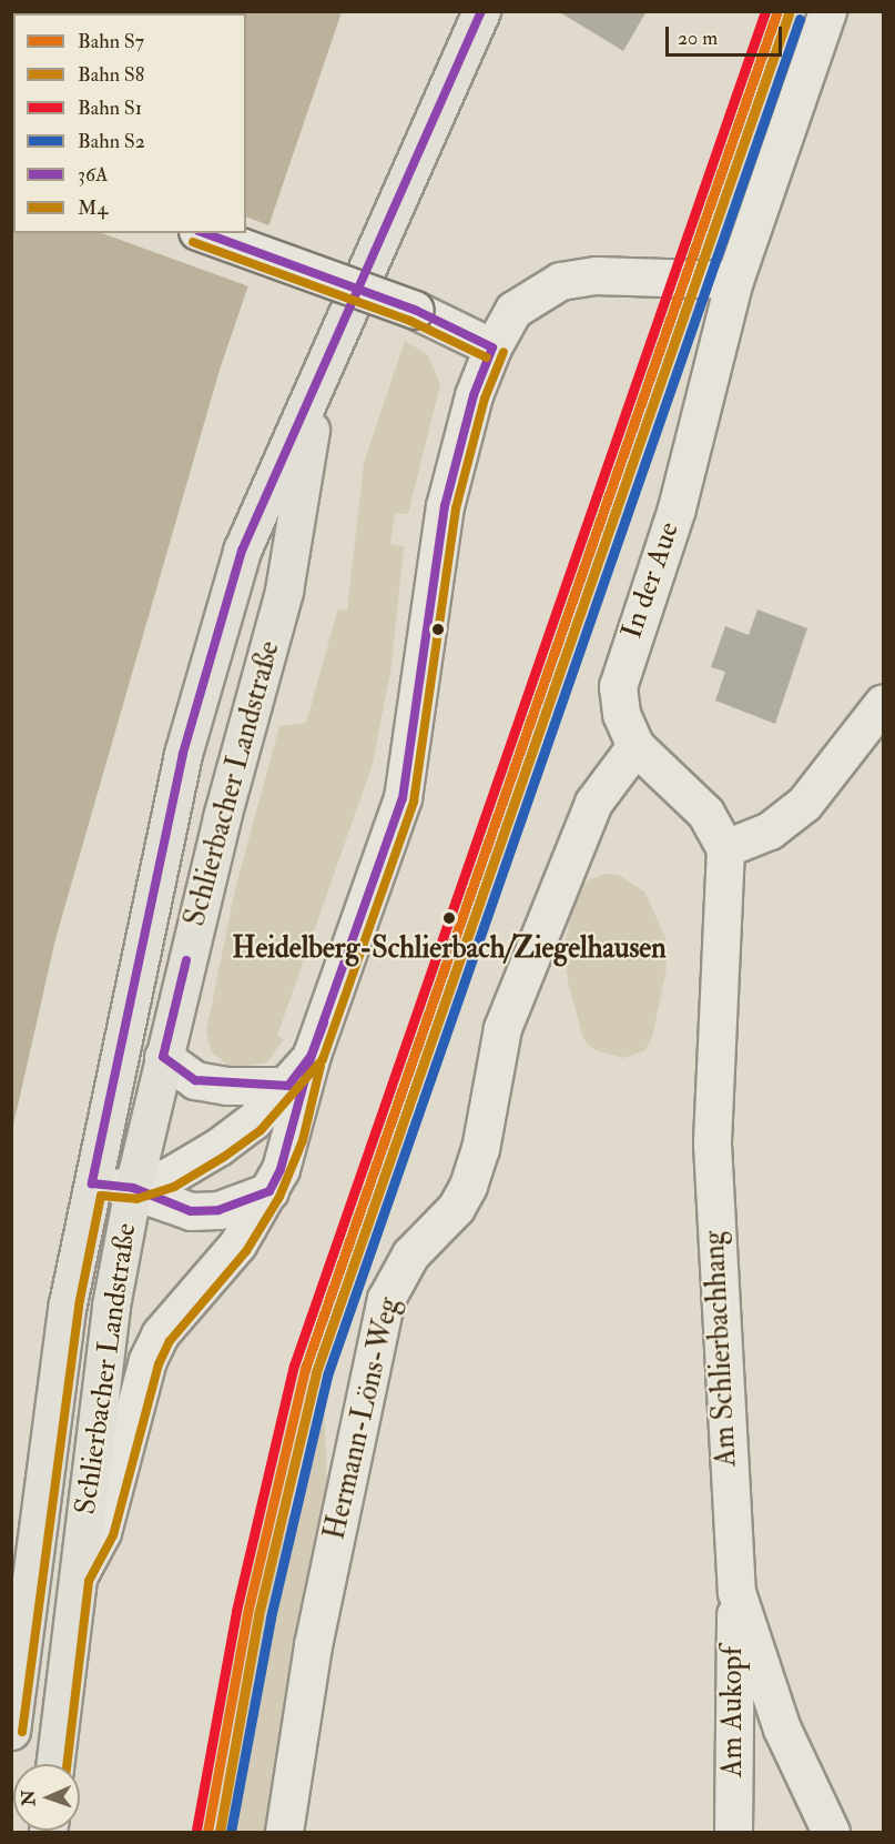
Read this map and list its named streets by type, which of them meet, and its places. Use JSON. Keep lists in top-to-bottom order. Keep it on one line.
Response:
{"streets":{"main road":["Schlierbacher Landstraße"],"street":["In der Aue","Am Schlierbachhang","Hermann-Löns-Weg","Am Aukopf"]},"crossings":[["In der Aue","Am Schlierbachhang"],["In der Aue","Hermann-Löns-Weg"],["Am Schlierbachhang","Am Aukopf"]],"places":["Heidelberg-Schlierbach/Ziegelhausen"],"lines":["rail line S7","rail line S1","transit line 36A","rail line S8","rail line S2","transit line M4"],"legend":["Bahn S7","Bahn S8","Bahn S1","Bahn S2","36A","M4"],"scale_bar":"20 m","north":"left"}
